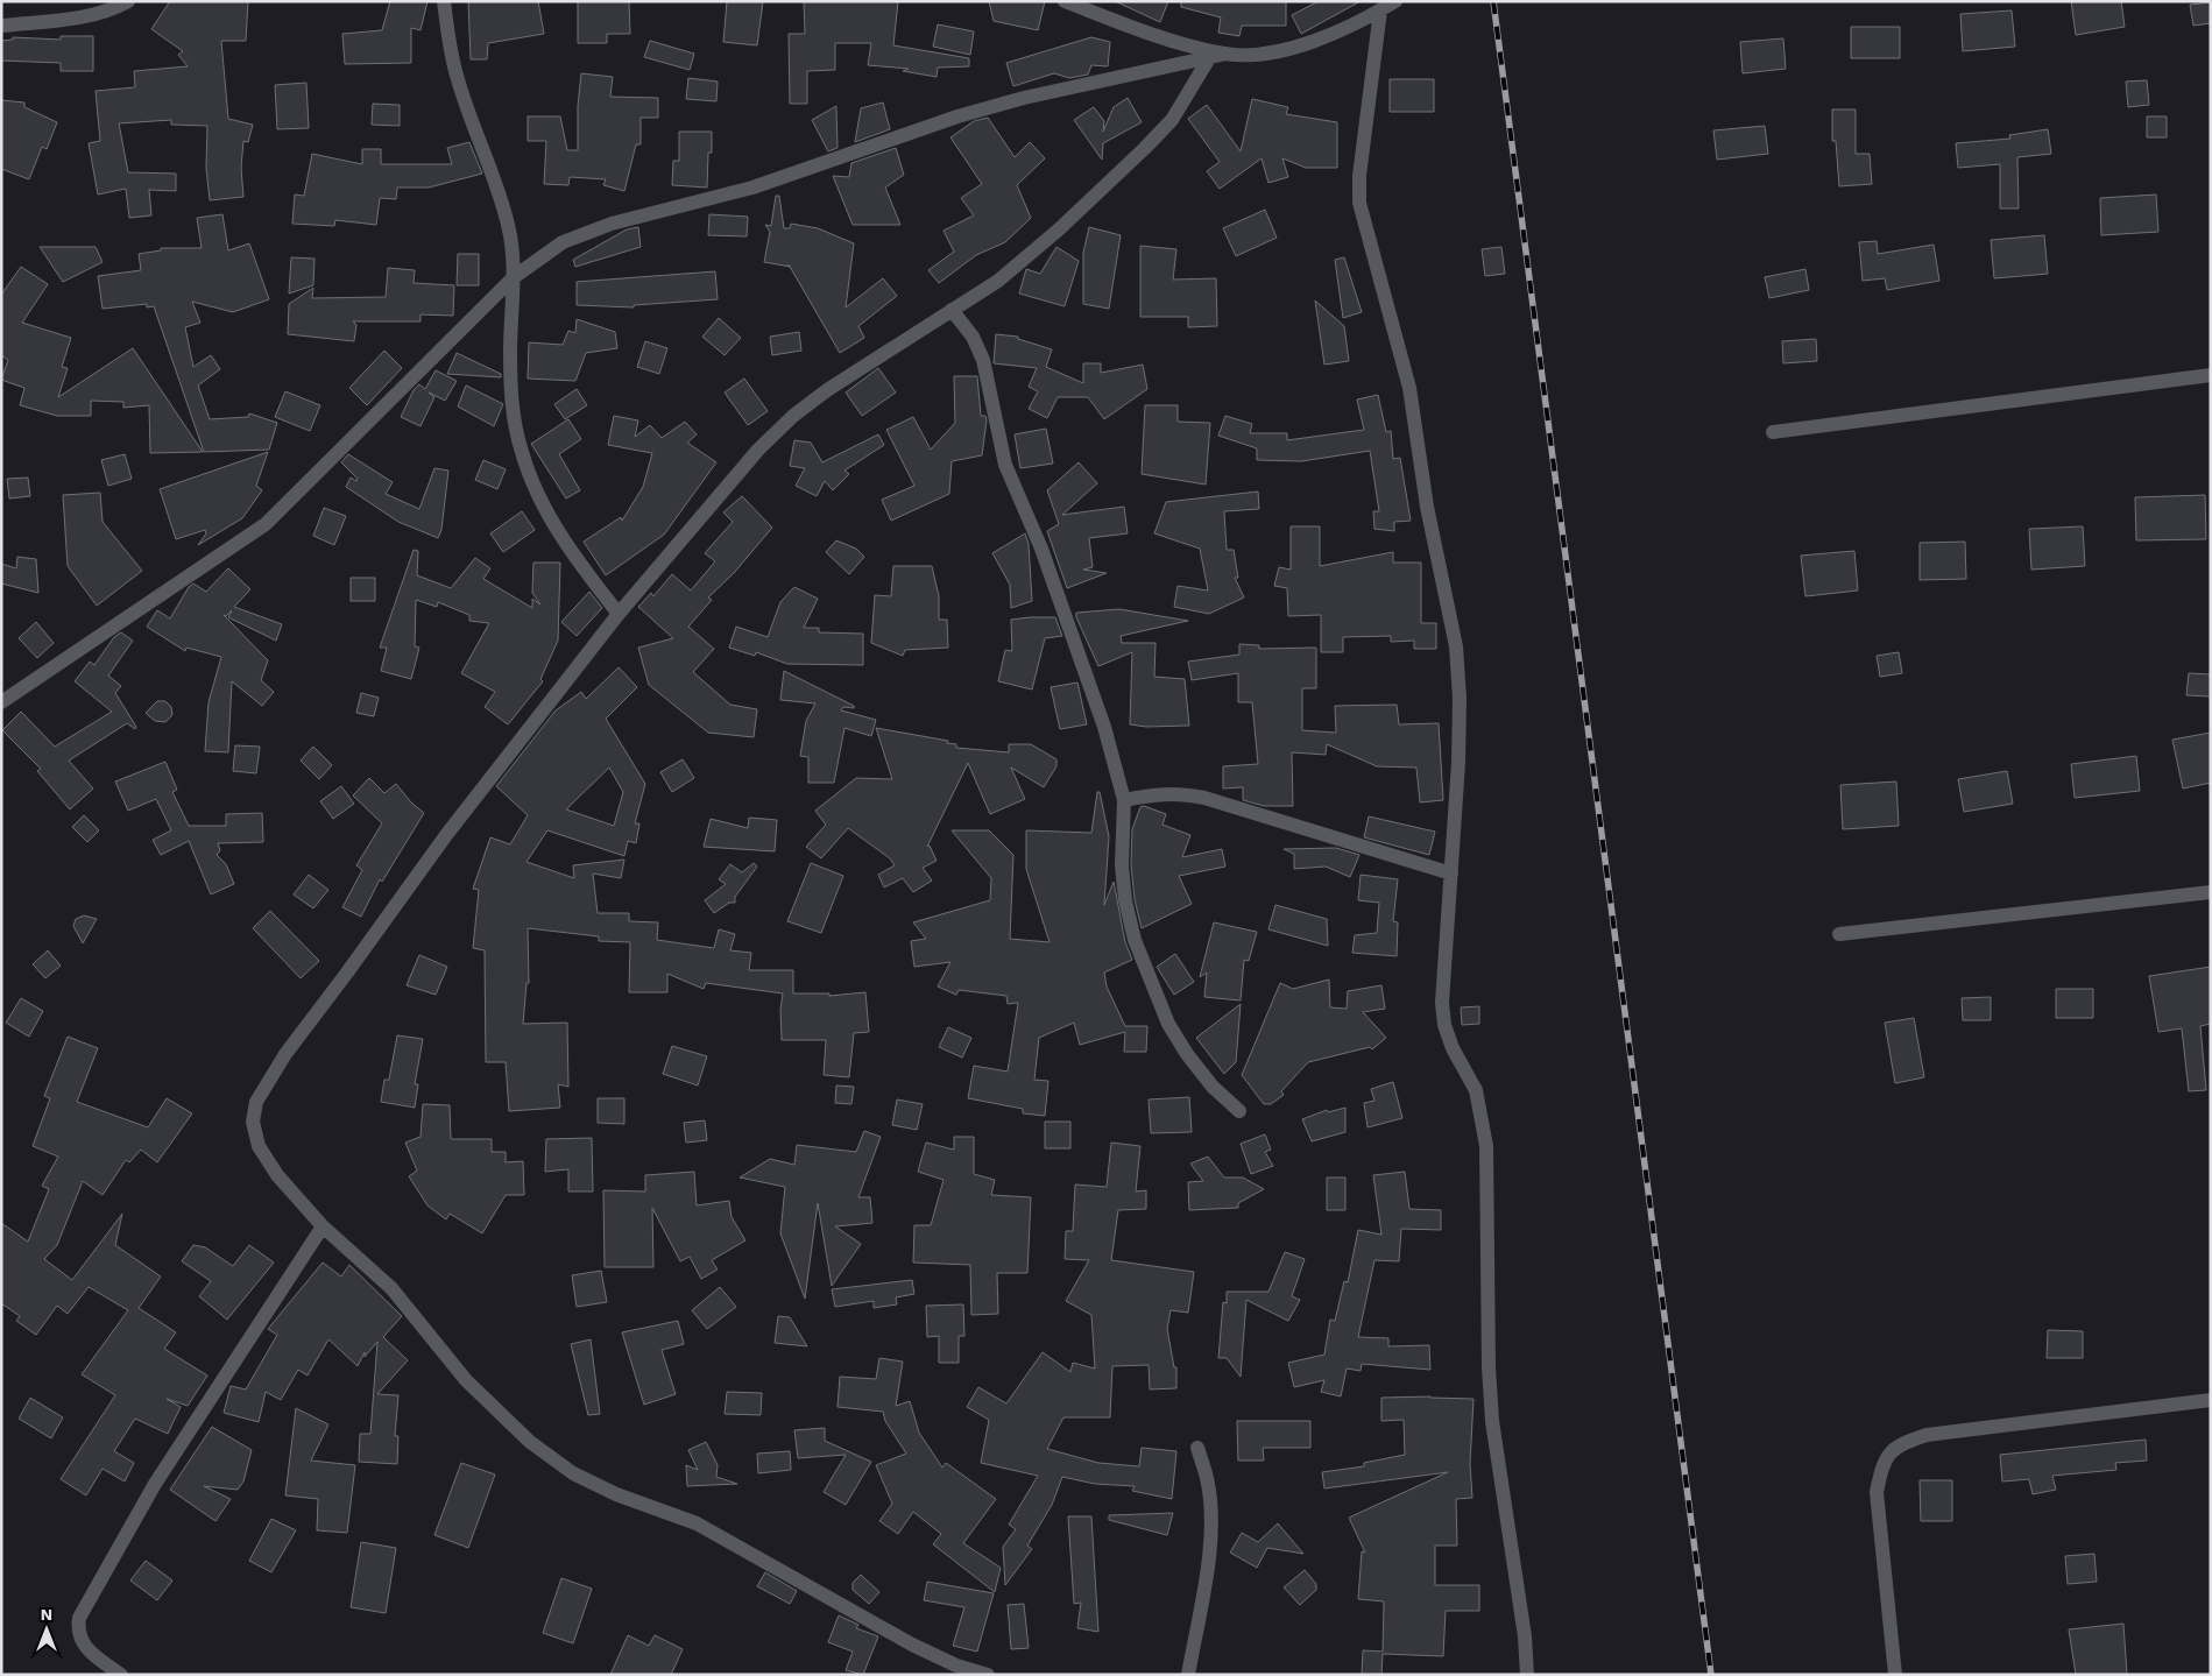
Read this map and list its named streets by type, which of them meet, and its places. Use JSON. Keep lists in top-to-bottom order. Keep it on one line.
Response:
{"north":"top"}
